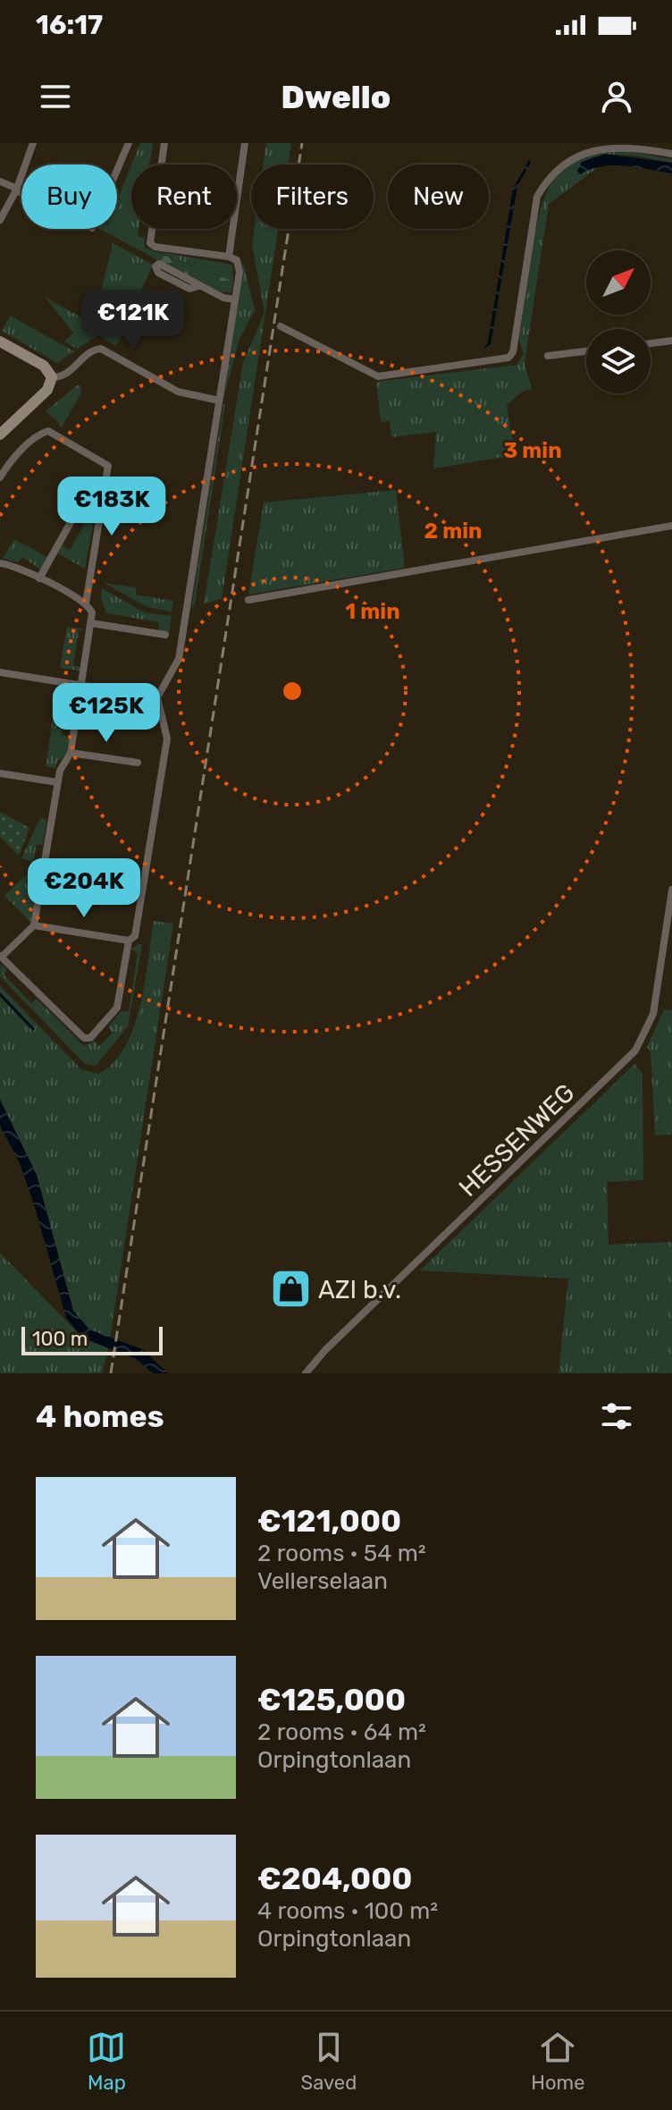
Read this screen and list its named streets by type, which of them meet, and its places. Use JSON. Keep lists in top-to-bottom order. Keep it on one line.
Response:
{"streets":{"street":["HESSENWEG"]},"places":{"shop":["AZI b.v."]},"scale_bar":"100 m","north":"top right","page":{"status":"16:17","header":"Dwello","chip":["Buy","Rent","Filters","New"],"price":["€121K","€183K","€125K","€204K"],"scale":"100 m","heading":"4 homes","list":[{"name":"€121,000","note":"2 rooms · 54 m² · Vellerselaan"},{"name":"€125,000","note":"2 rooms · 64 m² · Orpingtonlaan"},{"name":"€204,000","note":"4 rooms · 100 m² · Orpingtonlaan"}],"tabs":["Map","Saved","Home"]},"rings":["3 min","2 min","1 min"]}
